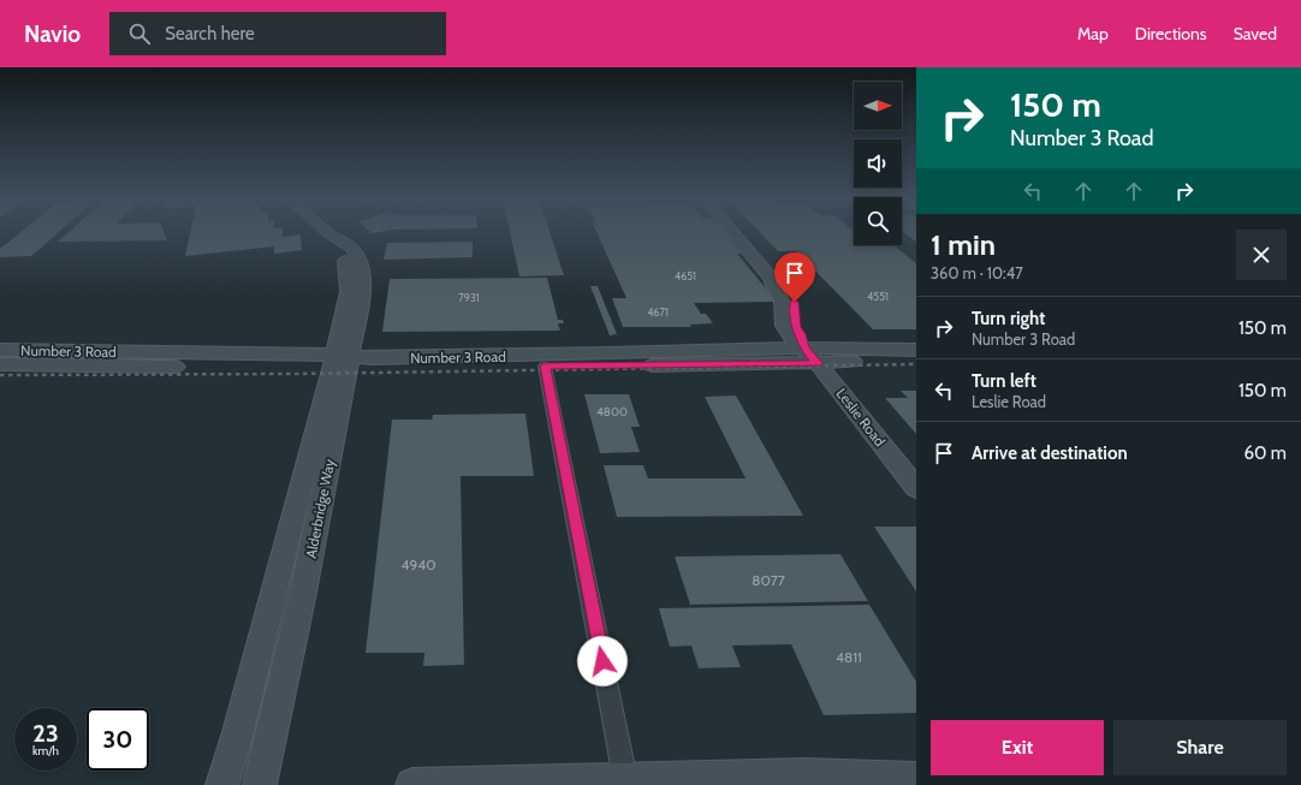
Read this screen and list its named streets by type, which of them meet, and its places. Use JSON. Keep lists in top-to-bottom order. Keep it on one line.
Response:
{"streets":{"main road":["Number 3 Road","Leslie Road","Alderbridge Way"]},"crossings":[["Number 3 Road","Leslie Road"],["Number 3 Road","Alderbridge Way"]],"house_numbers":["4651","4551","7931","4671","4800","4940","8077","4811"],"north":"right","page":{"header":"Navio","search":"Search here","nav":["Map","Directions","Saved"],"turn":["150 m","Number 3 Road"],"heading":["1 min","360 m · 10:47"],"list":[{"name":"Turn right","note":"Number 3 Road","value":"150 m"},{"name":"Turn left","note":"Leslie Road","value":"150 m"},{"name":"Arrive at destination","value":"60 m"}],"speed":"23 km/h","limit":"30","buttons":["Exit","Share"]}}
